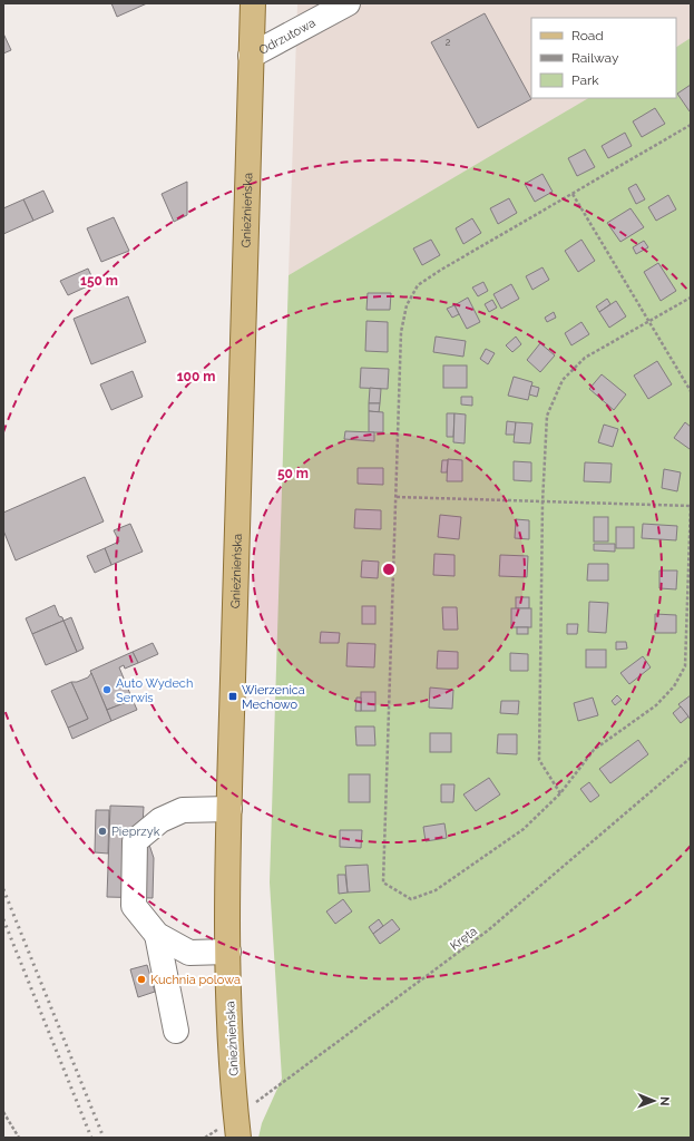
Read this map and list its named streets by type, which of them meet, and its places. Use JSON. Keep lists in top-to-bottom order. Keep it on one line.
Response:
{"streets":{"main road":["Gnieźnieńska"],"street":["Odrzutowa"],"path":["Kręta"]},"crossings":[["Odrzutowa","Gnieźnieńska"],["Gnieźnieńska","Kręta"]],"places":{"other":["Auto Wydech Serwis","Pieprzyk","Kuchnia polowa"],"transit":["Wierzenica Mechowo"]},"house_numbers":["2"],"legend":["Road","Railway","Park"],"north":"right","rings":["150 m","100 m","50 m"]}
